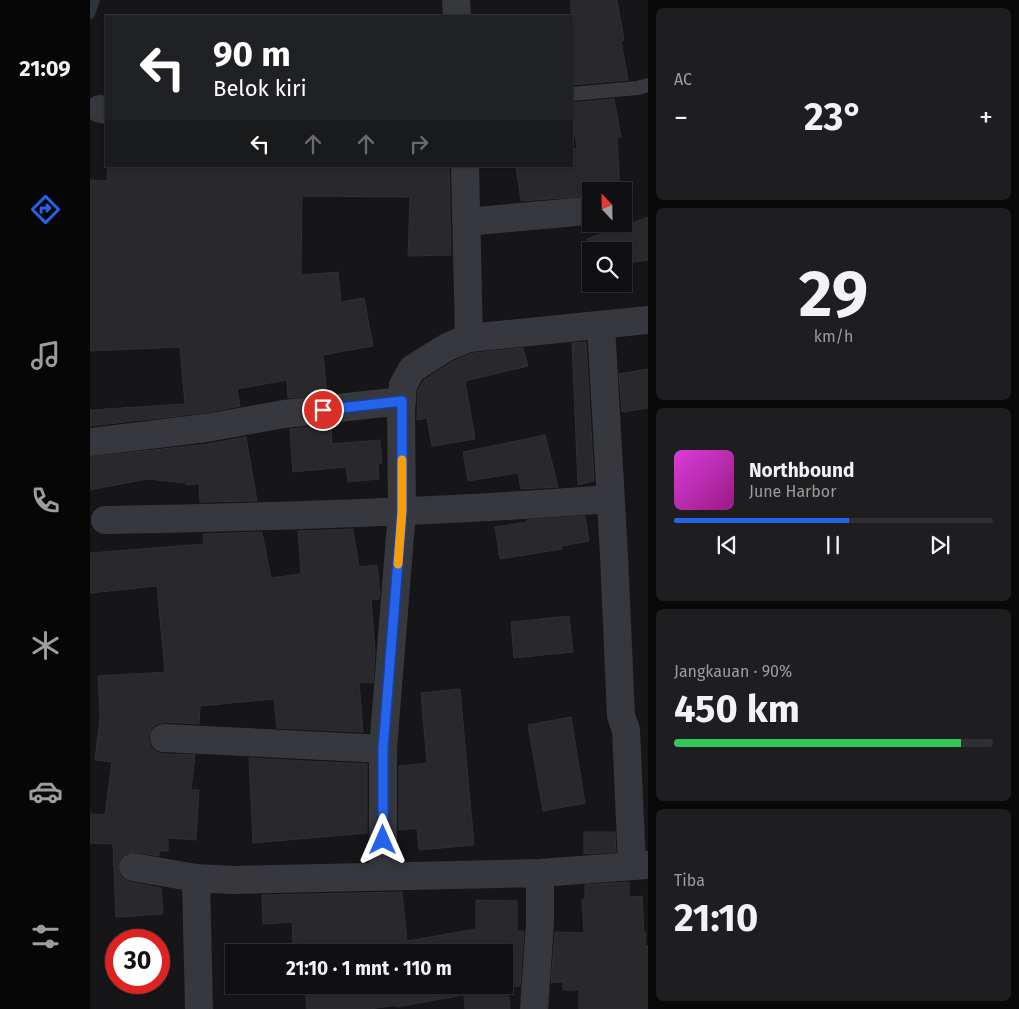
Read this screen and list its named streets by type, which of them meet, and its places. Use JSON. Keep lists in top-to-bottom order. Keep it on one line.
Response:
{"north":"top","page":{"tabs":"21:09","tile":["AC",["29","km/h"],["Jangkauan · 90%","450 km"],["Tiba","21:10"]],"turn":["90 m","Belok kiri"],"heat":["−","23°","+"],"song":["Northbound","June Harbor"],"limit":"30","trip":"21:10 · 1 mnt · 110 m"}}
